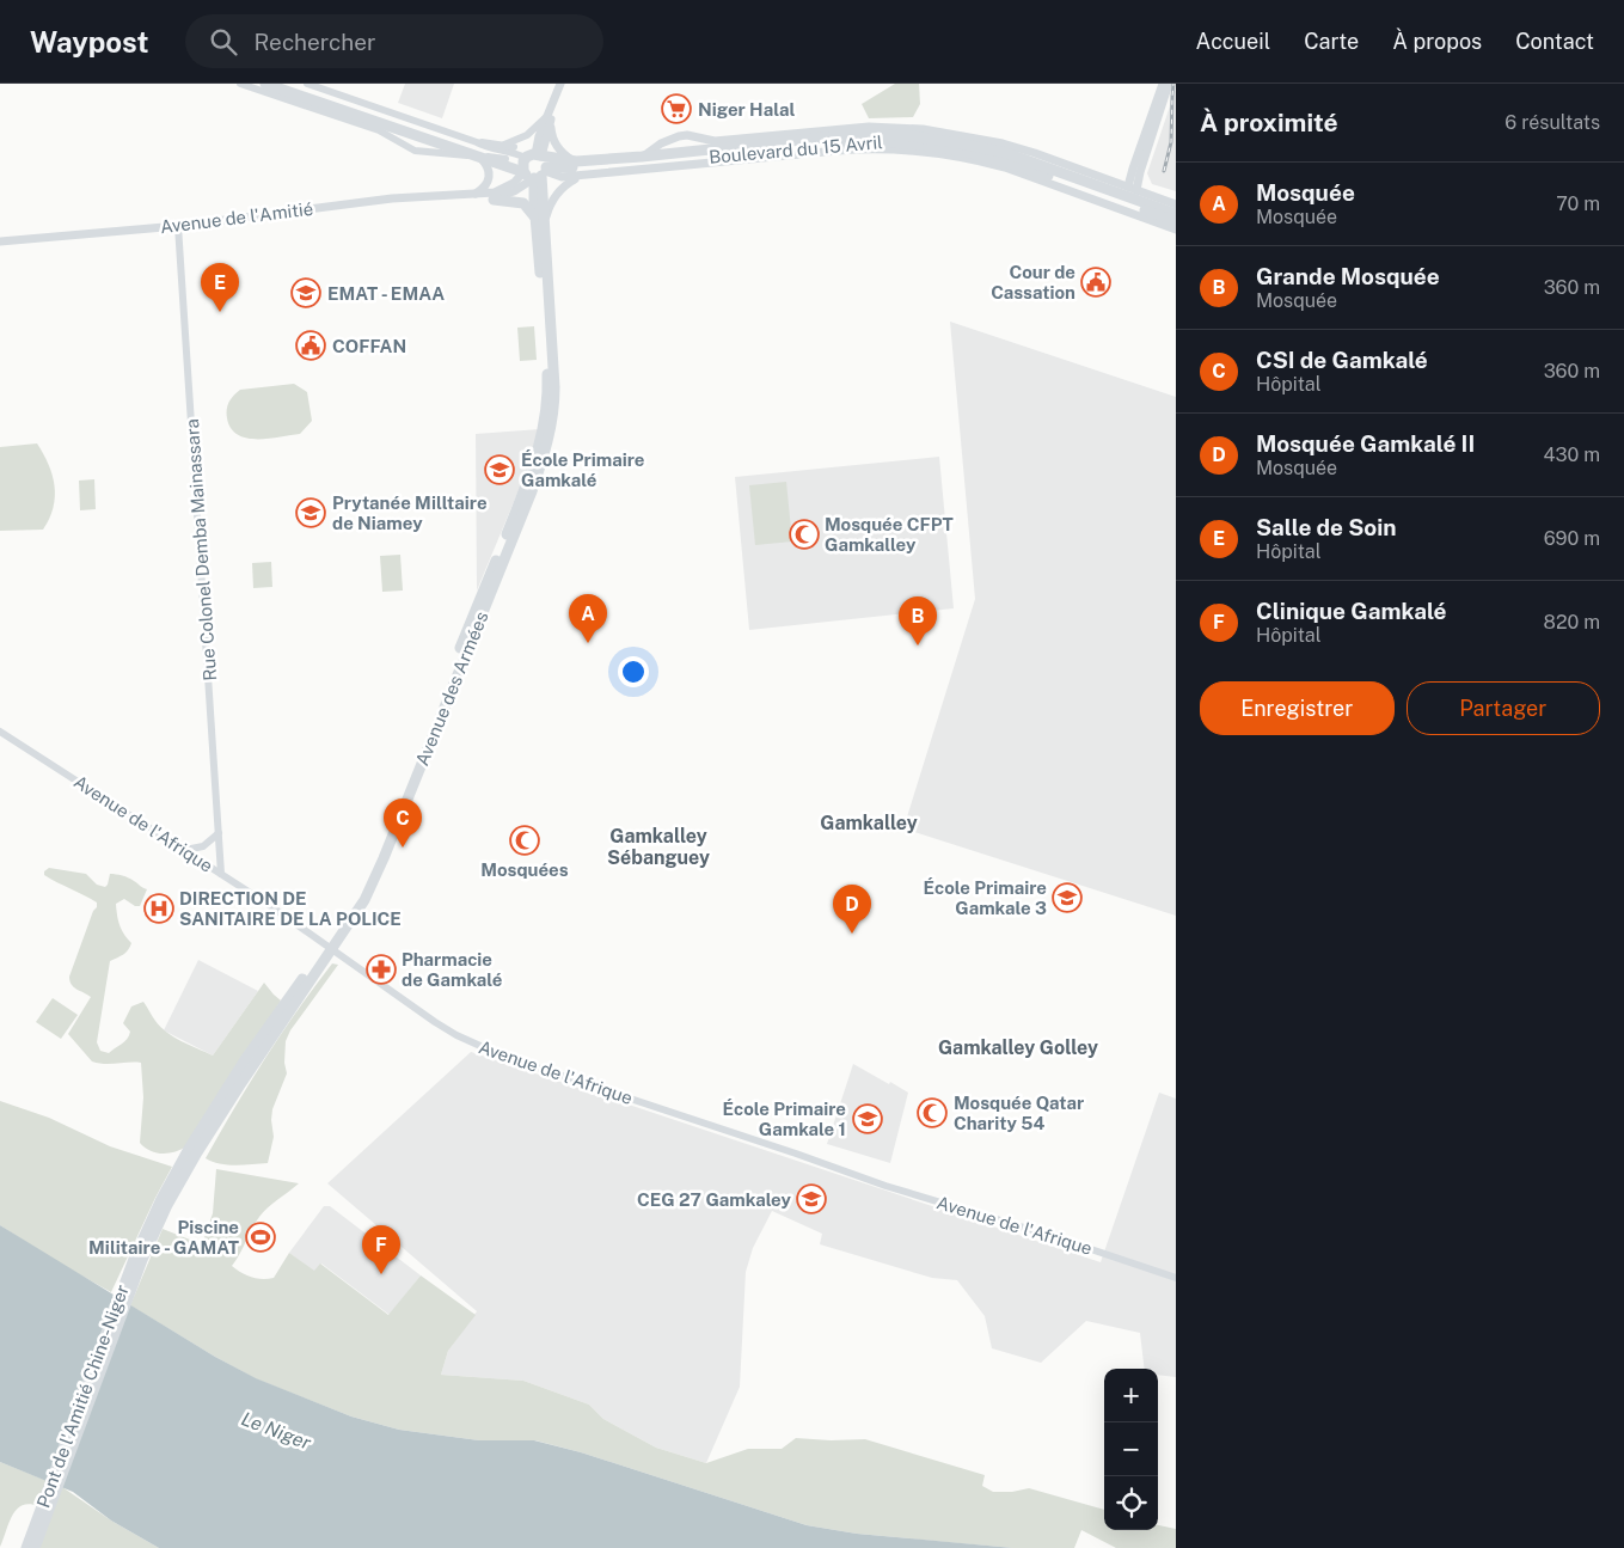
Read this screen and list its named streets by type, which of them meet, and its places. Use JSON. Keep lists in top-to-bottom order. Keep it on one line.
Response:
{"streets":{"highway":["Boulevard du 15 Avril","Avenue des Armées","Pont de l'Amitié Chine-Niger"],"main road":["Avenue de l'Amitié","Rue Colonel Demba Mainassara","Avenue de l'Afrique"]},"crossings":[["Boulevard du 15 Avril","Avenue de l'Amitié"],["Boulevard du 15 Avril","Avenue des Armées"],["Avenue de l'Amitié","Rue Colonel Demba Mainassara"],["Rue Colonel Demba Mainassara","Avenue de l'Afrique"],["Avenue des Armées","Avenue de l'Afrique"],["Avenue des Armées","Pont de l'Amitié Chine-Niger"]],"districts":["Gamkalley","Gamkalley Sébanguey","Gamkalley Golley"],"water":["Le Niger"],"places":{"supermarket":["Niger Halal"],"public building":["Cour de Cassation","COFFAN"],"school or university":["EMAT - EMAA","École Primaire Gamkalé","Prytanée Milltaire de Niamey","École Primaire Gamkale 3","École Primaire Gamkale 1","CEG 27 Gamkaley"],"mosque":["Mosquée CFPT Gamkalley","Mosquées","Mosquée Qatar Charity 54"],"hospital":["DIRECTION DE SANITAIRE DE LA POLICE"],"pharmacy":["Pharmacie de Gamkalé"],"sports":["Piscine Militaire - GAMAT"]},"page":{"header":"Waypost","search":"Rechercher","nav":["Accueil","Carte","À propos","Contact"],"heading":["À proximité","6 résultats"],"list":[{"mark":"A","name":"Mosquée","note":"Mosquée","value":"70 m"},{"mark":"B","name":"Grande Mosquée","note":"Mosquée","value":"360 m"},{"mark":"C","name":"CSI de Gamkalé","note":"Hôpital","value":"360 m"},{"mark":"D","name":"Mosquée Gamkalé II","note":"Mosquée","value":"430 m"},{"mark":"E","name":"Salle de Soin","note":"Hôpital","value":"690 m"},{"mark":"F","name":"Clinique Gamkalé","note":"Hôpital","value":"820 m"}],"pins":["E","A","B","C","D","F"],"buttons":["Enregistrer","Partager"],"map_buttons":["+","−"]}}
